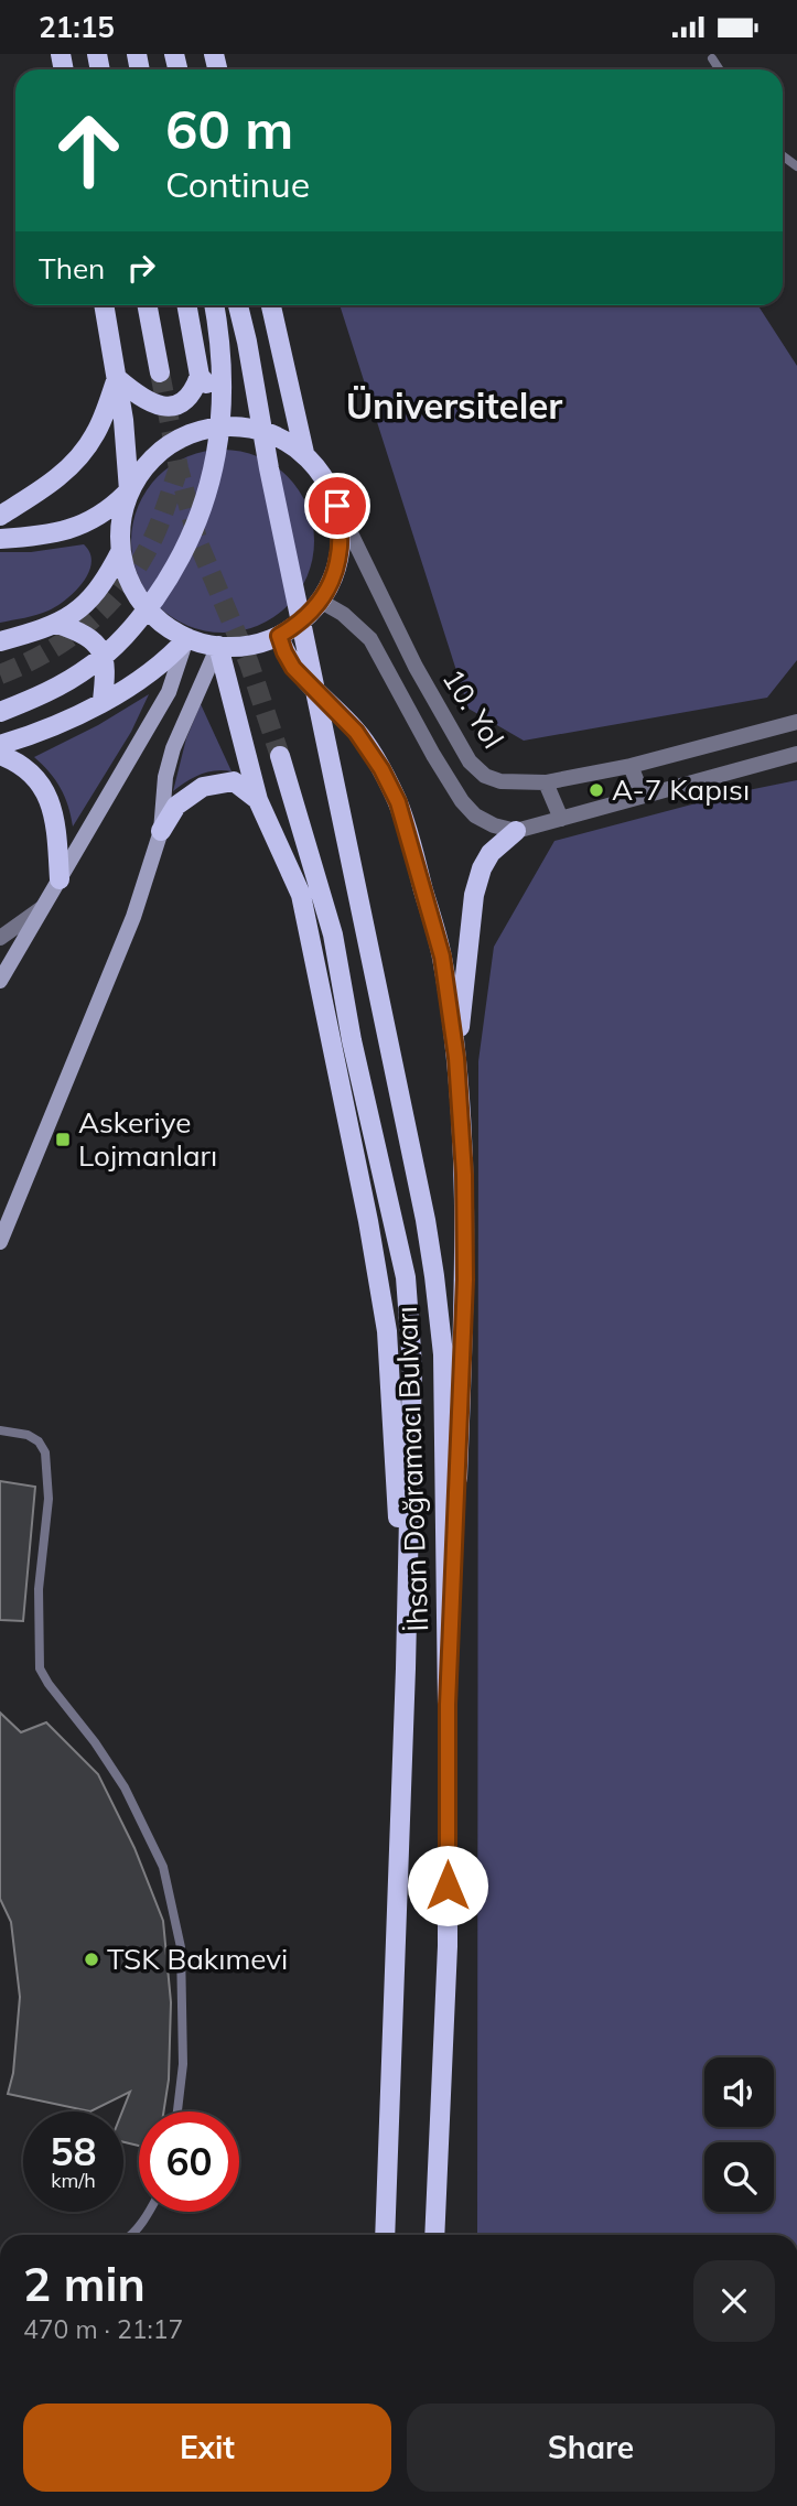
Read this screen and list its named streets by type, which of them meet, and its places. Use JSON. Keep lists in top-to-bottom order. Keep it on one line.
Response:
{"streets":{"main road":["İhsan Doğramacı Bulvarı"],"street":["10. Yol"]},"districts":["Üniversiteler"],"places":{"other":["A-7 Kapısı","TSK Bakımevi"],"transit":["Askeriye Lojmanları"]},"page":{"status":"21:15","turn":["60 m","Continue"],"then":"Then","speed":"58 km/h","limit":"60","heading":["2 min","470 m · 21:17"],"buttons":["Exit","Share"]}}
